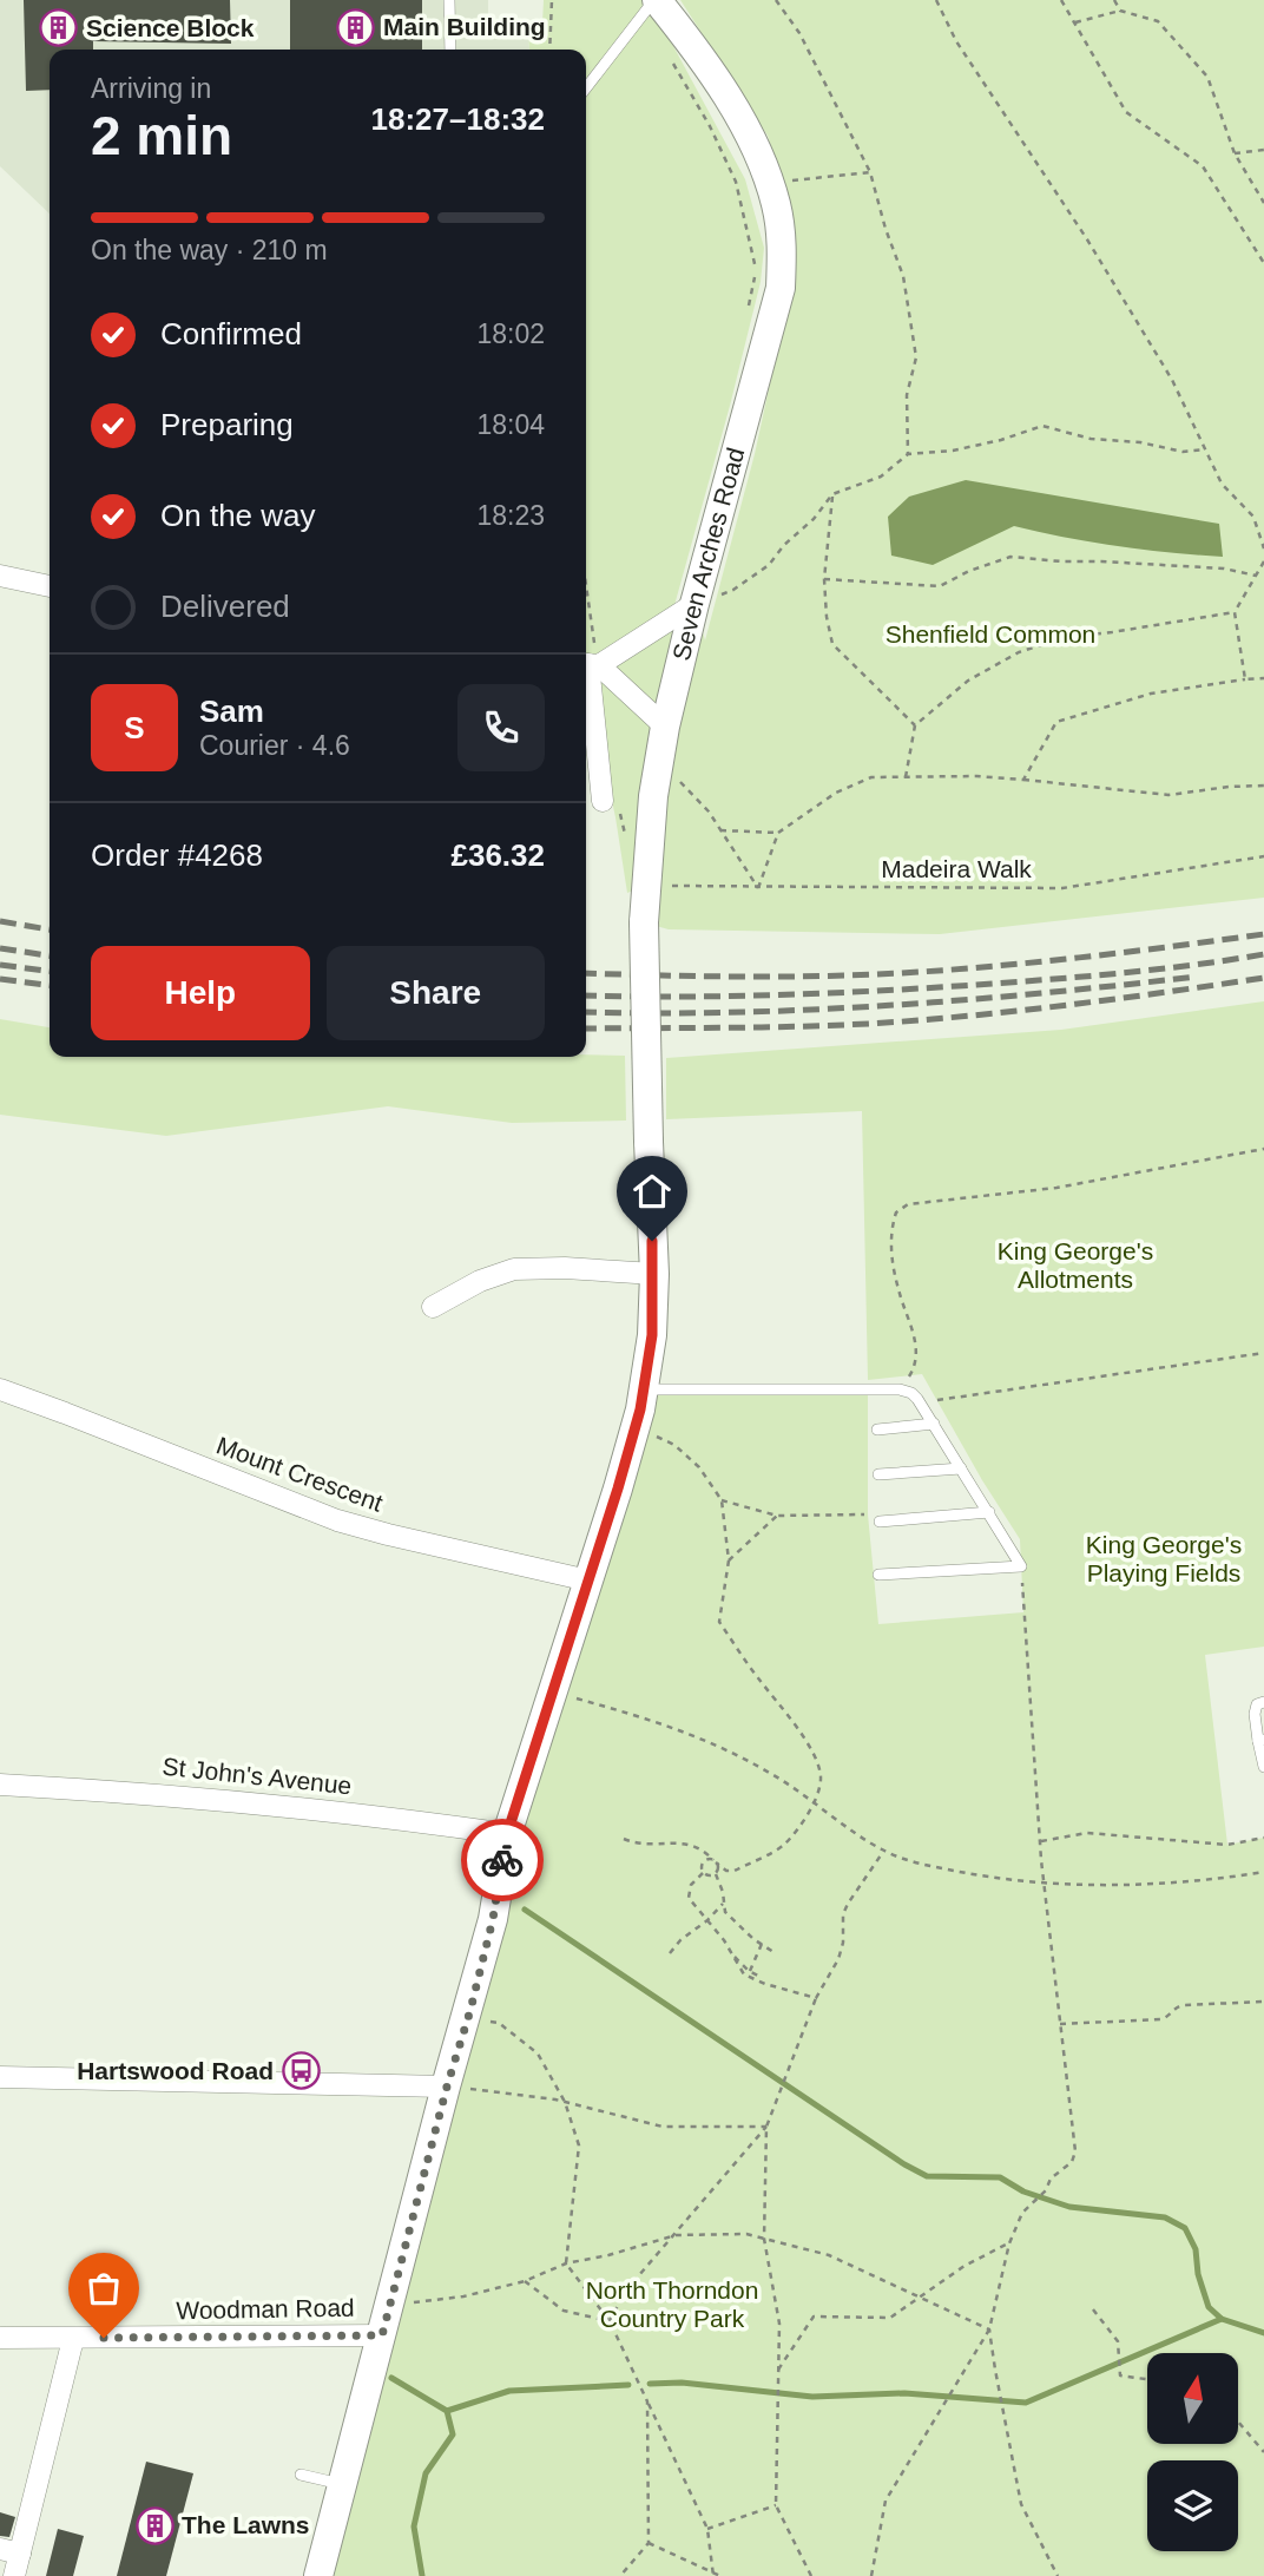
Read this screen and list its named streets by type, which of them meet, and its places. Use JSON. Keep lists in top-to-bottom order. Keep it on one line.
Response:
{"streets":{"street":["Seven Arches Road","Mount Crescent","St John's Avenue","Woodman Road"],"path":["Madeira Walk"]},"crossings":[["Seven Arches Road","Madeira Walk"]],"parks":["Shenfield Common","King George's Allotments","King George's Playing Fields","North Thorndon Country Park"],"places":{"building":["Main Building","Science Block","The Lawns"],"bus stop":["Hartswood Road"]},"north":"top","page":{"heading":["2 min","Arriving in","18:27–18:32"],"panel":["Sam","Courier · 4.6","Order #4268","£36.32"],"bar":"On the way · 210 m","list":[["Confirmed","18:02"],["Preparing","18:04"],["On the way","18:23"],"Delivered"],"round":"S","buttons":["Help","Share"]}}
